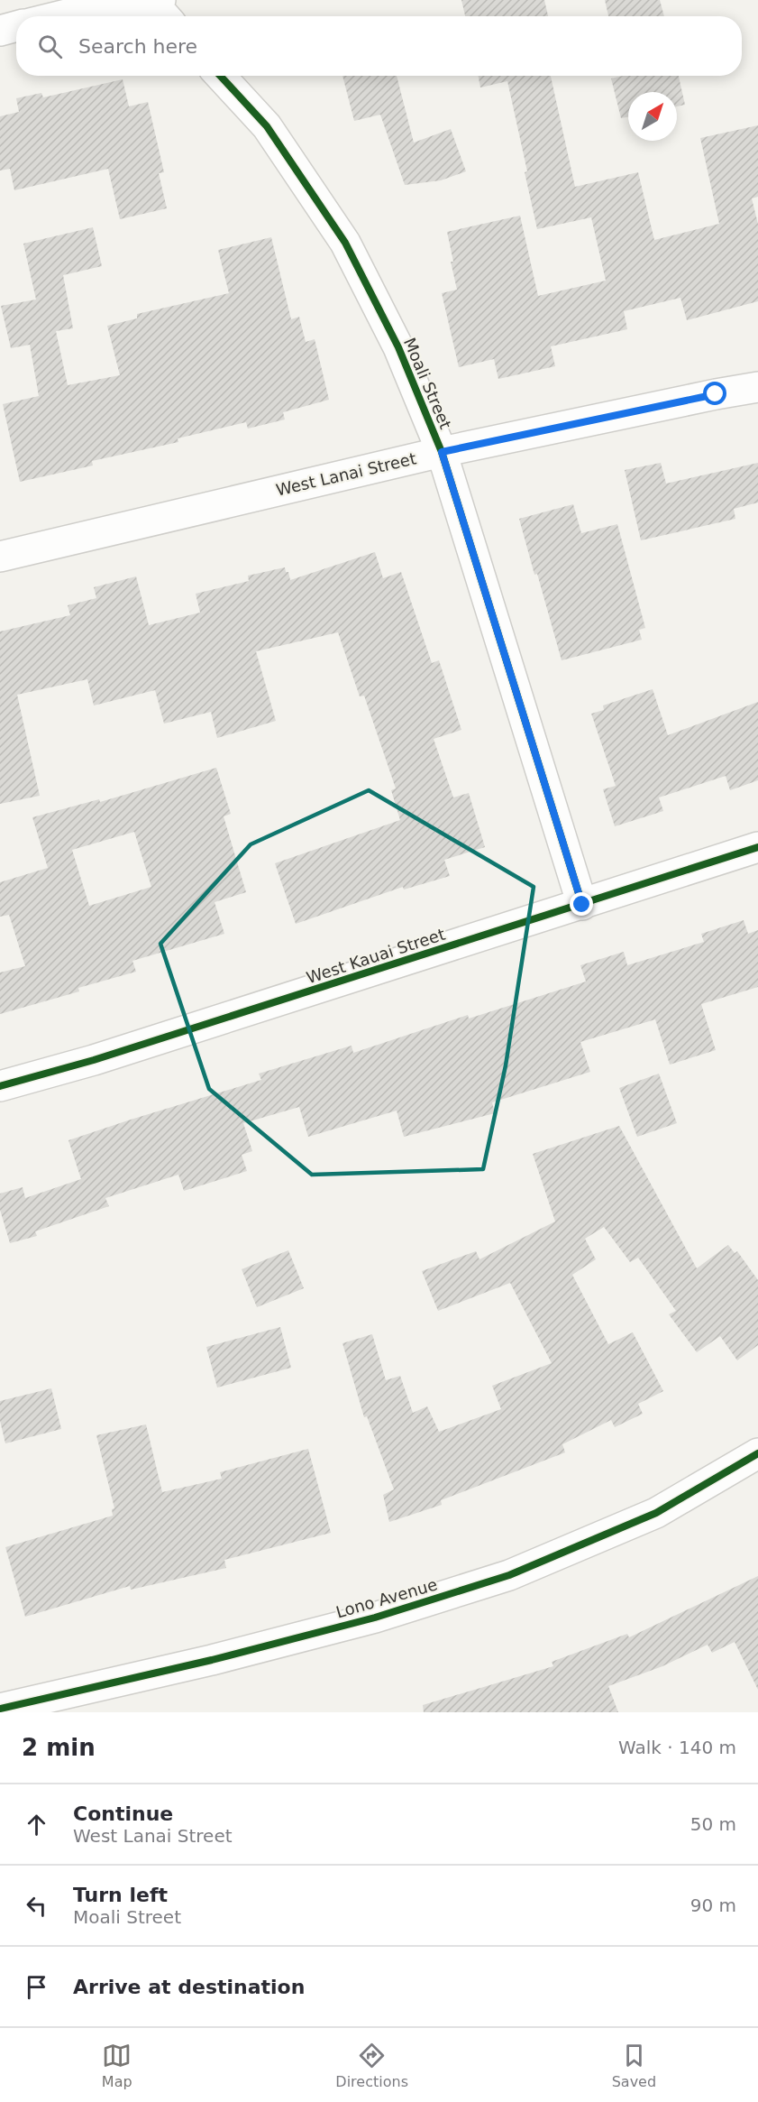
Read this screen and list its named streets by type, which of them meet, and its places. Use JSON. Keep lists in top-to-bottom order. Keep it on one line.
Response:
{"streets":{"street":["Moali Street","West Lanai Street","West Kauai Street","Lono Avenue"]},"crossings":[["Moali Street","West Lanai Street"],["Moali Street","West Kauai Street"]],"north":"top right","page":{"search":"Search here","heading":["2 min","Walk · 140 m"],"list":[["Continue","West Lanai Street","50 m"],["Turn left","Moali Street","90 m"],"Arrive at destination"],"nav":["Map","Directions","Saved"]}}
